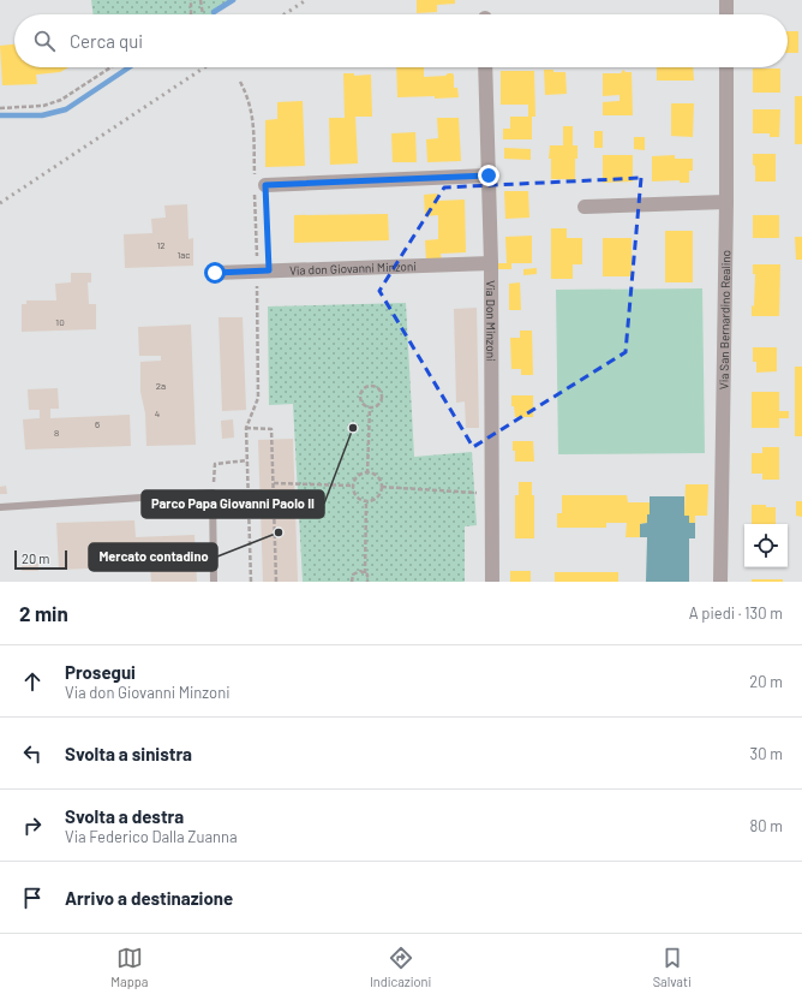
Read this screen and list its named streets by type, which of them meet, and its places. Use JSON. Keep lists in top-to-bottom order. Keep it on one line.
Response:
{"streets":{"street":["Via don Giovanni Minzoni","Via Don Minzoni","Via San Bernardino Realino"]},"crossings":[["Via don Giovanni Minzoni","Via Don Minzoni"]],"places":["Parco Papa Giovanni Paolo II","Mercato contadino"],"house_numbers":["12","1ac","10","2a","4","6","8"],"scale_bar":"20 m","page":{"search":"Cerca qui","scale":"20 m","heading":["2 min","A piedi · 130 m"],"list":[["Prosegui","Via don Giovanni Minzoni","20 m"],["Svolta a sinistra","30 m"],["Svolta a destra","Via Federico Dalla Zuanna","80 m"],"Arrivo a destinazione"],"nav":["Mappa","Indicazioni","Salvati"]}}
